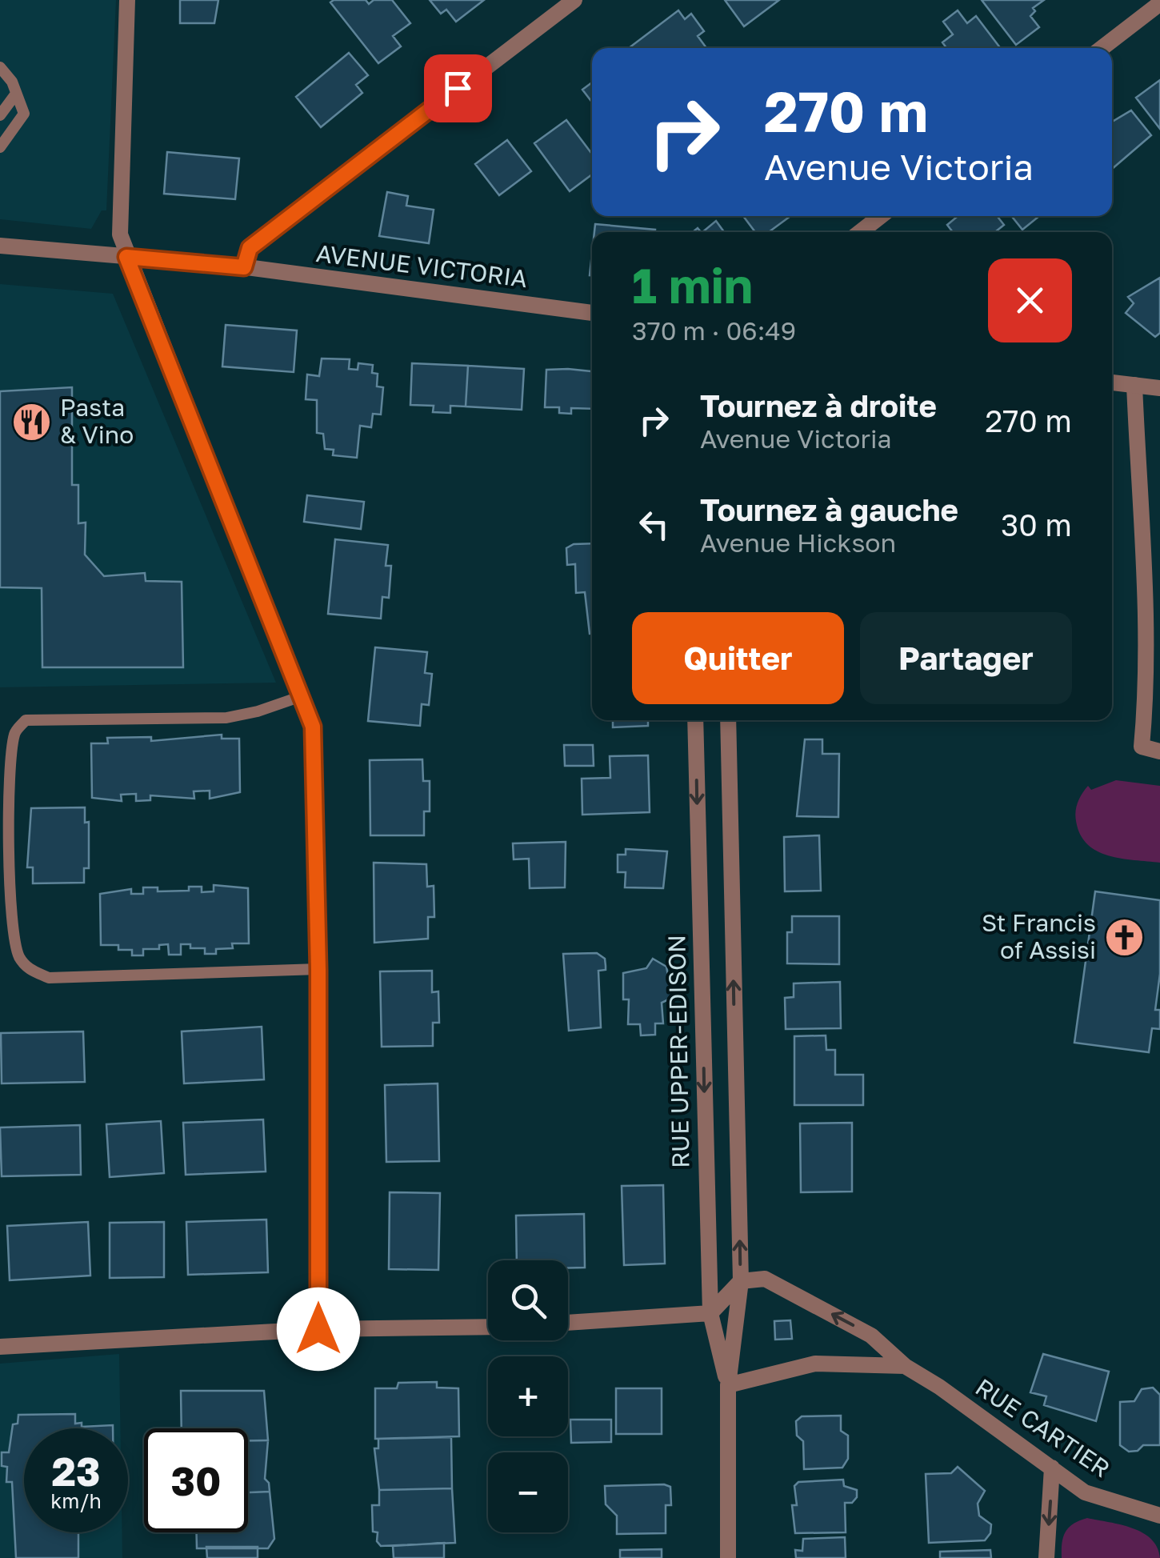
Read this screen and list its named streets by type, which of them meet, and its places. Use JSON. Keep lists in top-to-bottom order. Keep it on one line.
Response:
{"streets":{"street":["AVENUE VICTORIA","RUE UPPER-EDISON","RUE CARTIER"]},"crossings":[["RUE UPPER-EDISON","RUE CARTIER"]],"one_way":["RUE CARTIER"],"places":{"restaurant":["Pasta & Vino"],"church":["St Francis of Assisi"]},"page":{"turn":["270 m","Avenue Victoria"],"heading":["1 min","370 m · 06:49"],"list":[{"name":"Tournez à droite","note":"Avenue Victoria","value":"270 m"},{"name":"Tournez à gauche","note":"Avenue Hickson","value":"30 m"}],"buttons":["Quitter","Partager"],"map_buttons":["+","−"],"speed":"23 km/h","limit":"30"}}
